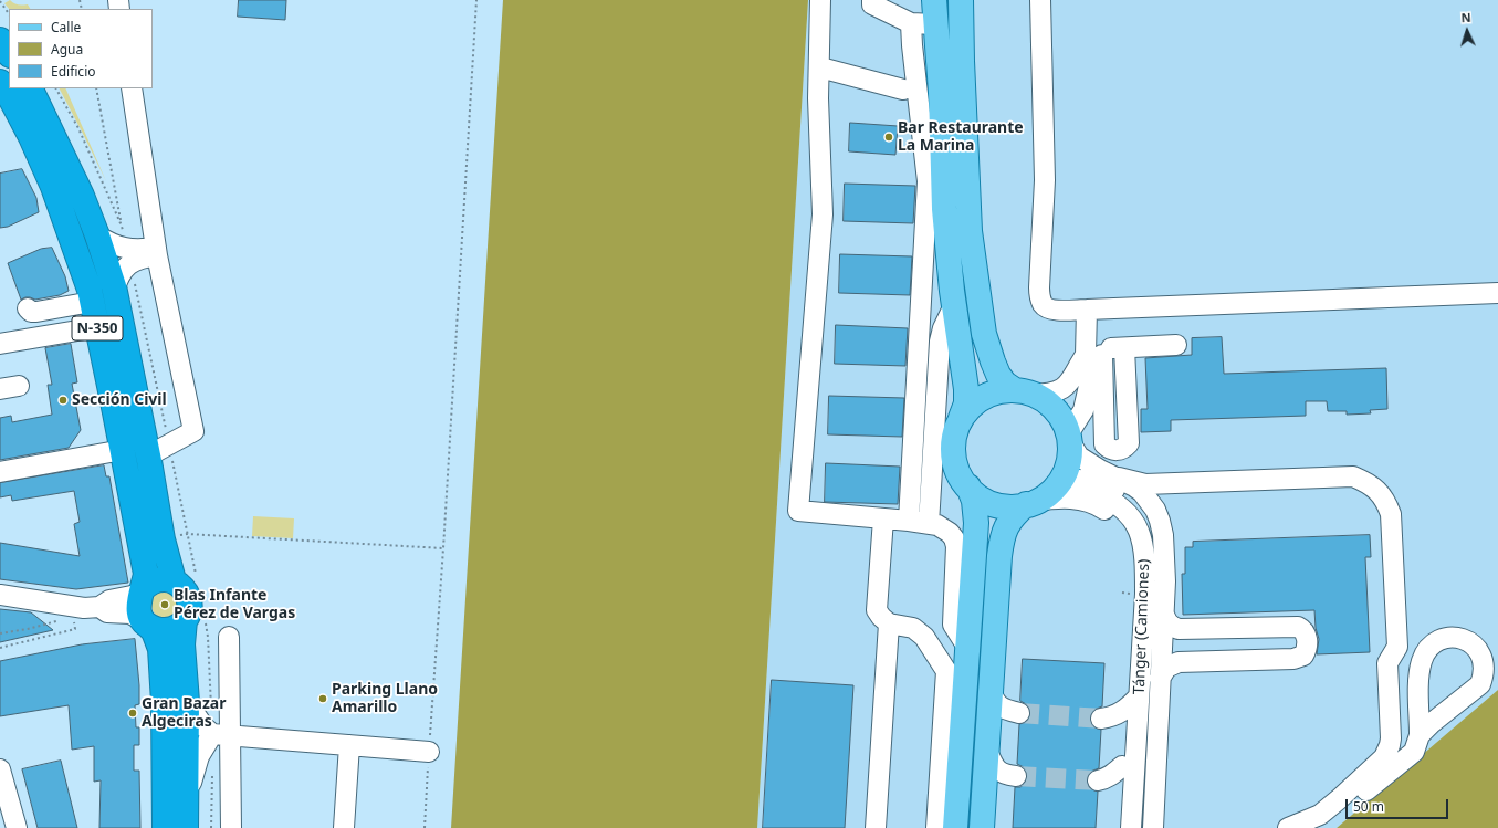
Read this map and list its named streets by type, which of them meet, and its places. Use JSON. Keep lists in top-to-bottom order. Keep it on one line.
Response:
{"streets":{"highway":["N-350"],"street":["Tánger (Camiones)"]},"places":["Bar Restaurante La Marina","Sección Civil","Blas Infante Pérez de Vargas","Parking Llano Amarillo","Gran Bazar Algeciras"],"legend":["Calle","Agua","Edificio"],"scale_bar":"50 m","north":"top"}
